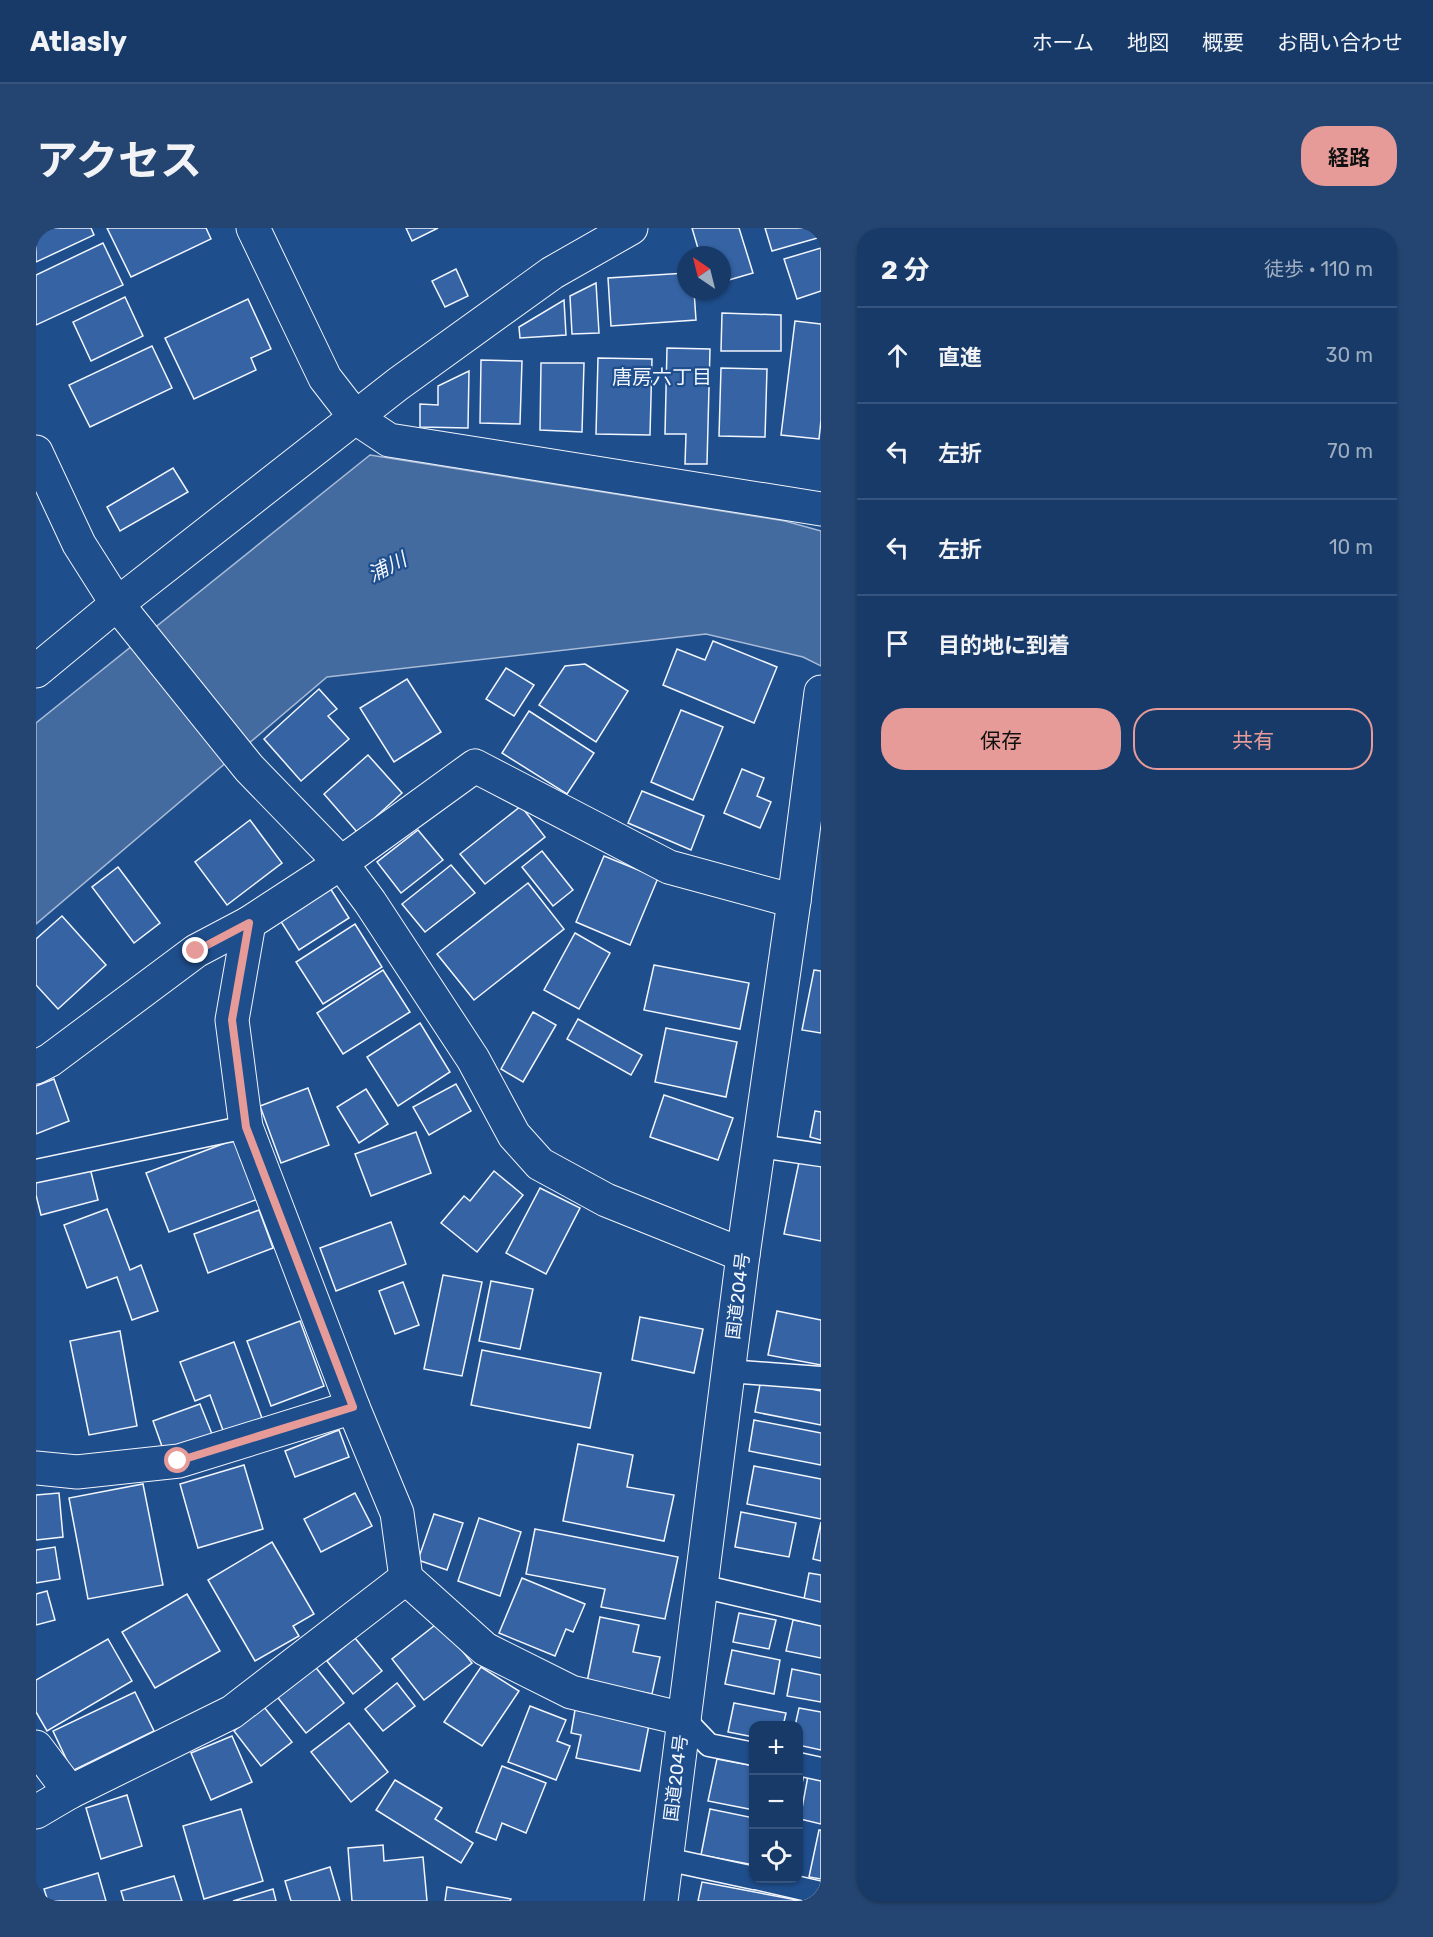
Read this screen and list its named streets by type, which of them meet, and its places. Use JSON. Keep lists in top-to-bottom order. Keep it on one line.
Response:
{"streets":{"main road":["国道204号"]},"districts":["唐房六丁目"],"water":["浦川"],"north":"top left","page":{"header":"Atlasly","nav":["ホーム","地図","概要","お問い合わせ"],"title":"アクセス","buttons":["経路",["保存","共有"]],"heading":["2 分","徒歩 · 110 m"],"list":[["直進","30 m"],["左折","70 m"],["左折","10 m"],"目的地に到着"],"map_buttons":["+","−"]}}
